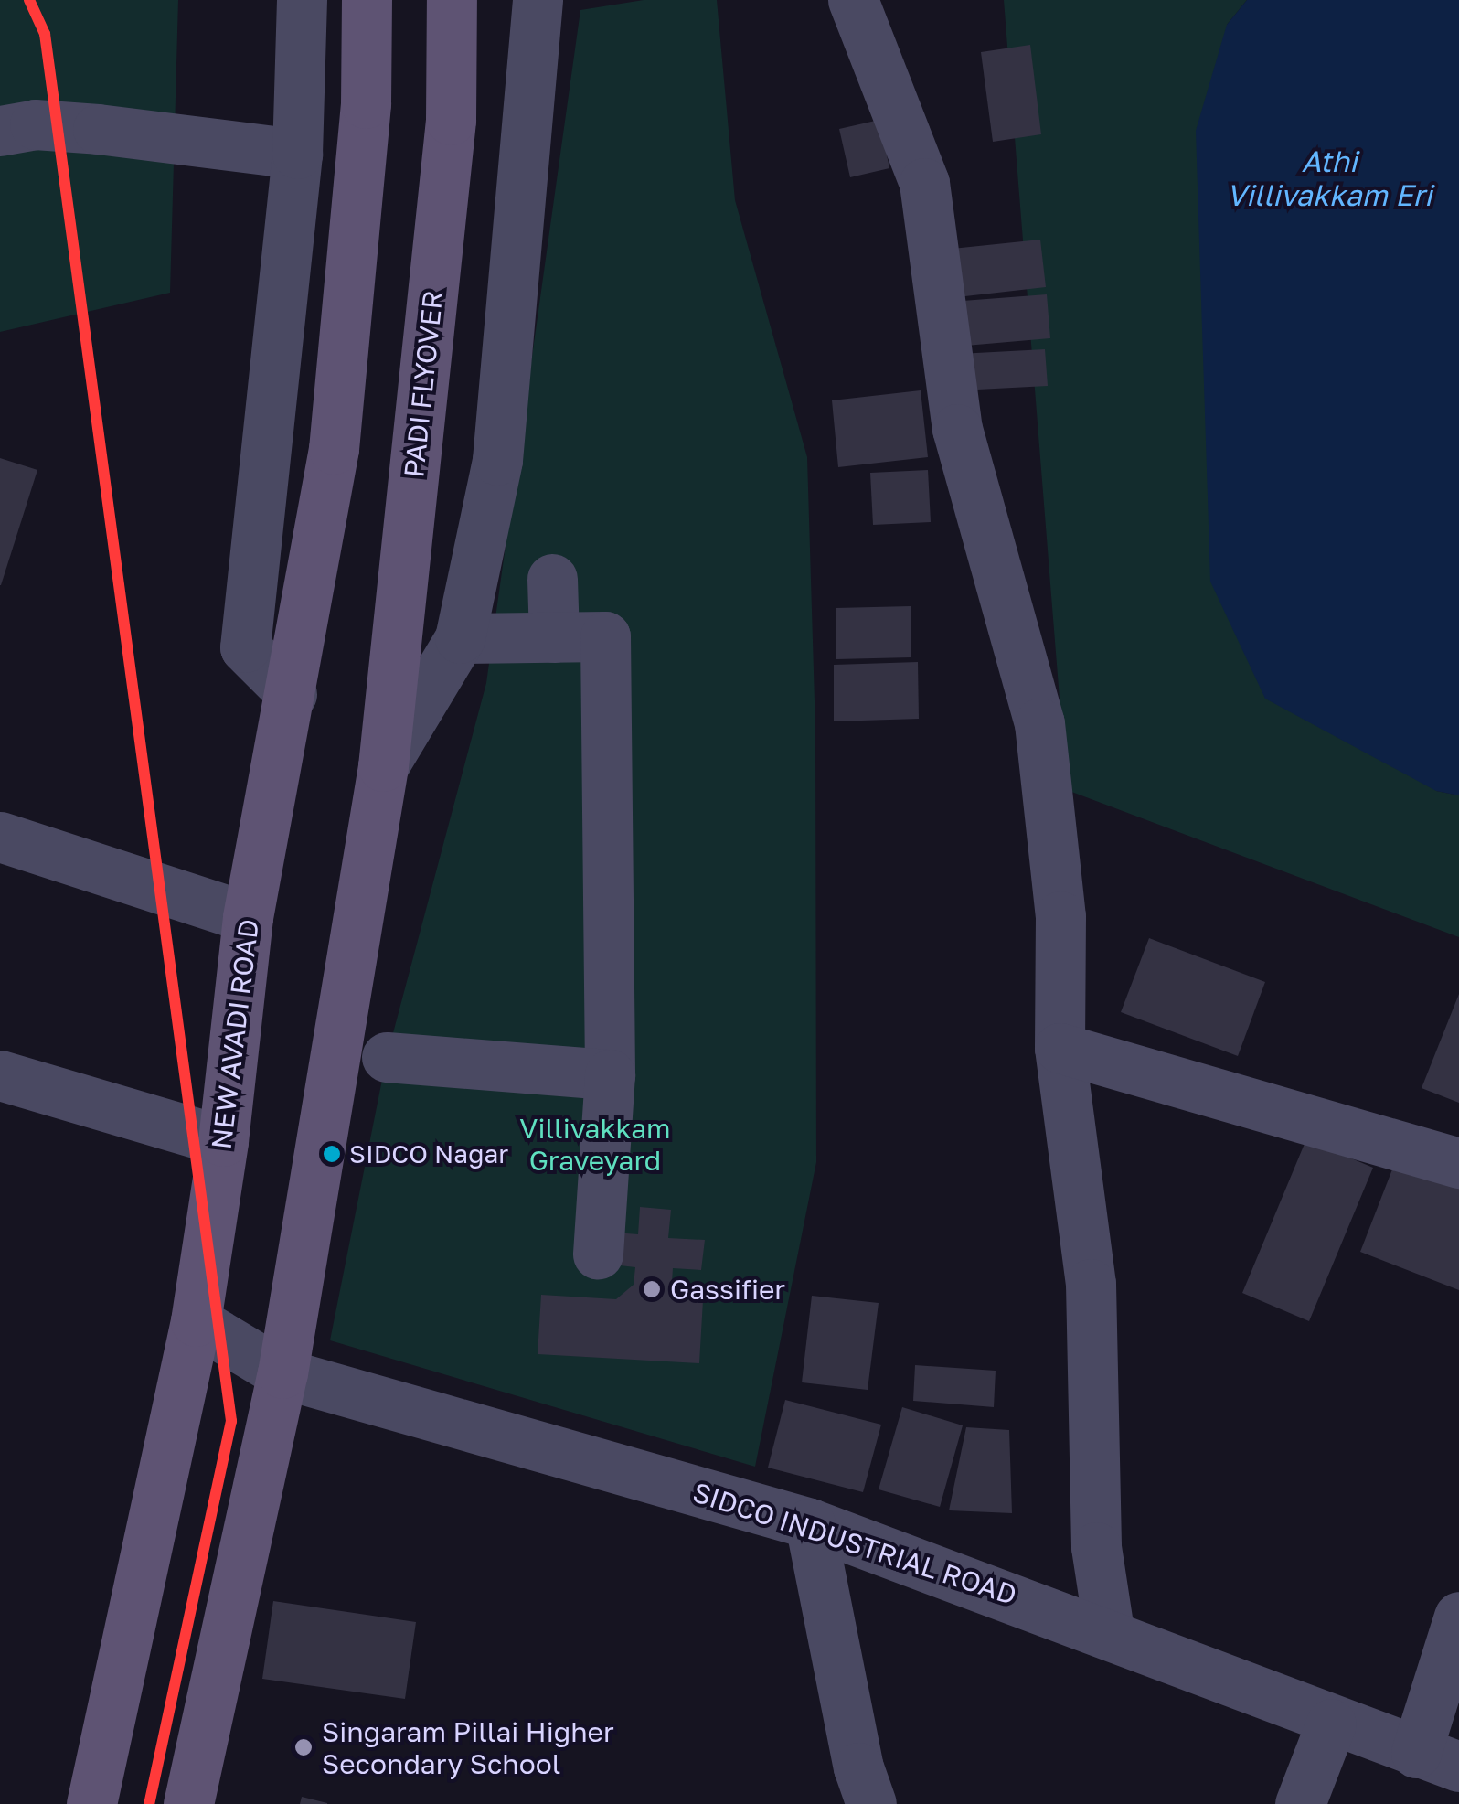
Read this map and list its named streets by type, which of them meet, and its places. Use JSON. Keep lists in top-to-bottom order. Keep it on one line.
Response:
{"streets":{"main road":["PADI FLYOVER","NEW AVADI ROAD"],"street":["SIDCO INDUSTRIAL ROAD"]},"crossings":[["NEW AVADI ROAD","SIDCO INDUSTRIAL ROAD"]],"water":["Athi Villivakkam Eri"],"parks":["Villivakkam Graveyard"],"places":["SIDCO Nagar","Gassifier","Singaram Pillai Higher Secondary School"]}
